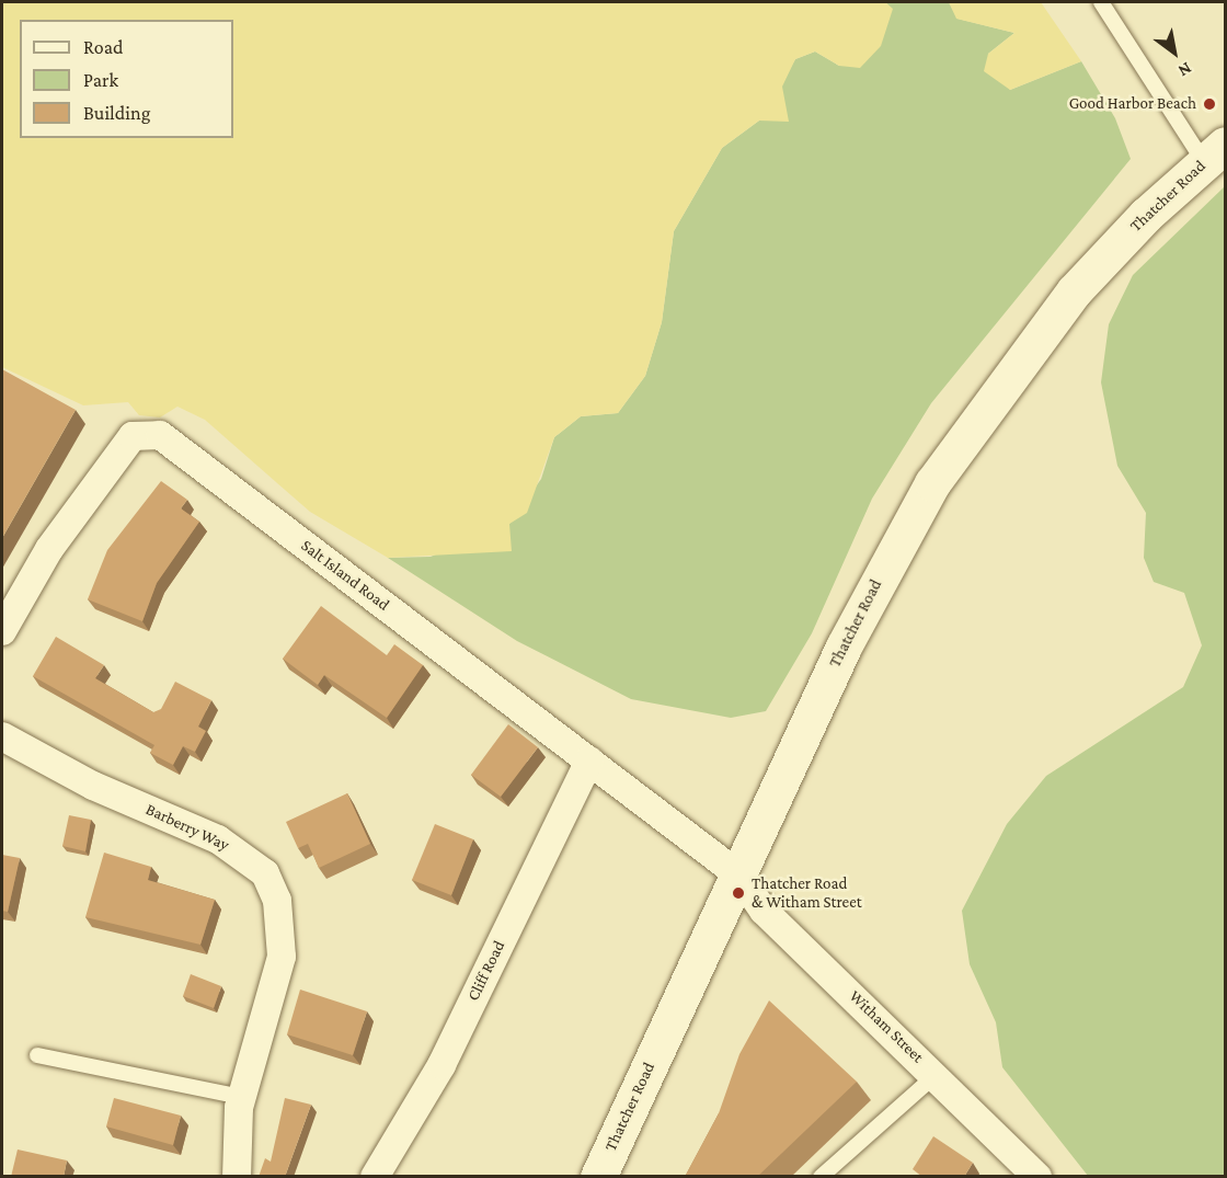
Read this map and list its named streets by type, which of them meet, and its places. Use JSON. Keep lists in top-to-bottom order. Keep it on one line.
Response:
{"streets":{"main road":["Thatcher Road"],"street":["Salt Island Road","Barberry Way","Cliff Road","Witham Street"]},"crossings":[["Thatcher Road","Salt Island Road"],["Thatcher Road","Witham Street"],["Salt Island Road","Cliff Road"],["Salt Island Road","Witham Street"]],"places":["Good Harbor Beach","Thatcher Road & Witham Street"],"legend":["Road","Park","Building"],"north":"bottom right"}
